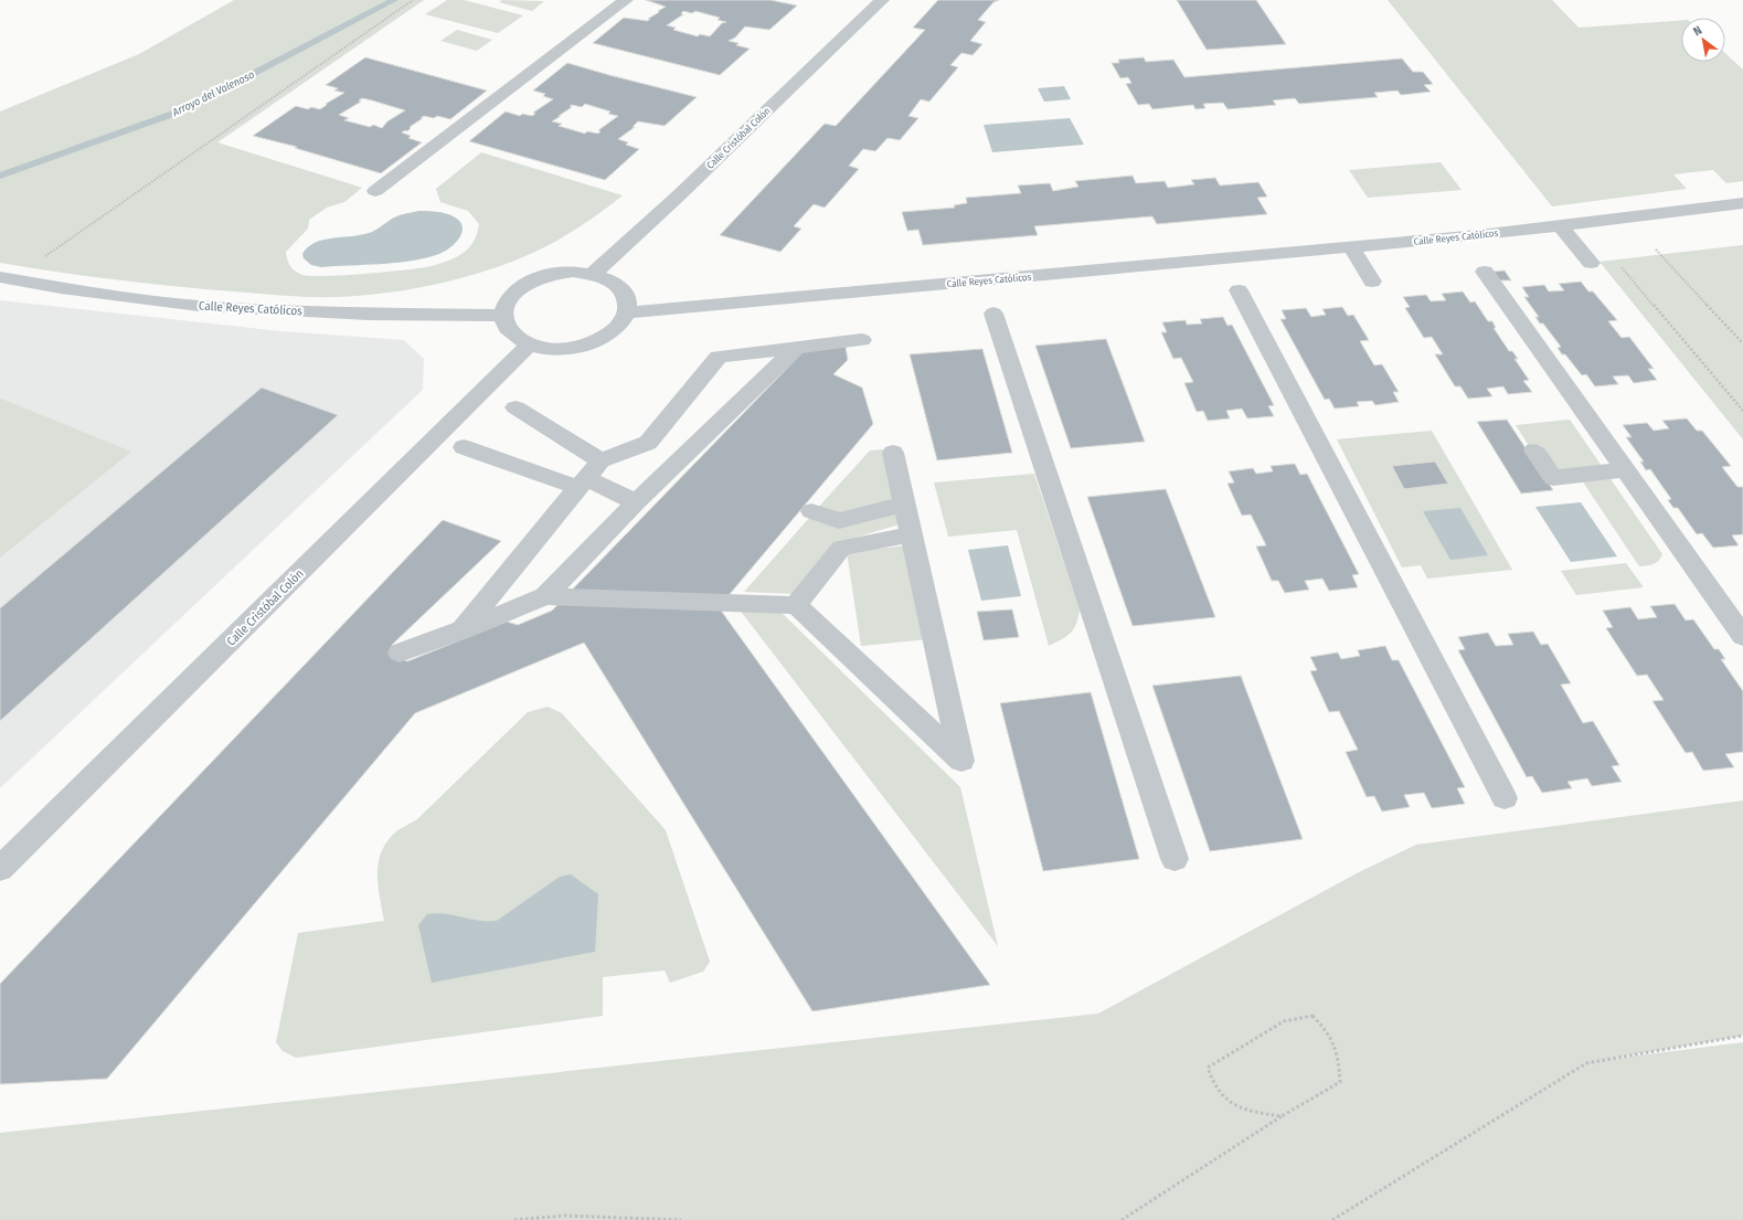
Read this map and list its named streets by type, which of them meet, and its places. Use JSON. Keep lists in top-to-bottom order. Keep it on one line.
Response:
{"streets":{"street":["Calle Cristóbal Colón","Calle Reyes Católicos"]},"crossings":[["Calle Cristóbal Colón","Calle Reyes Católicos"]],"water":["Arroyo del Valenoso"],"north":"top left"}
